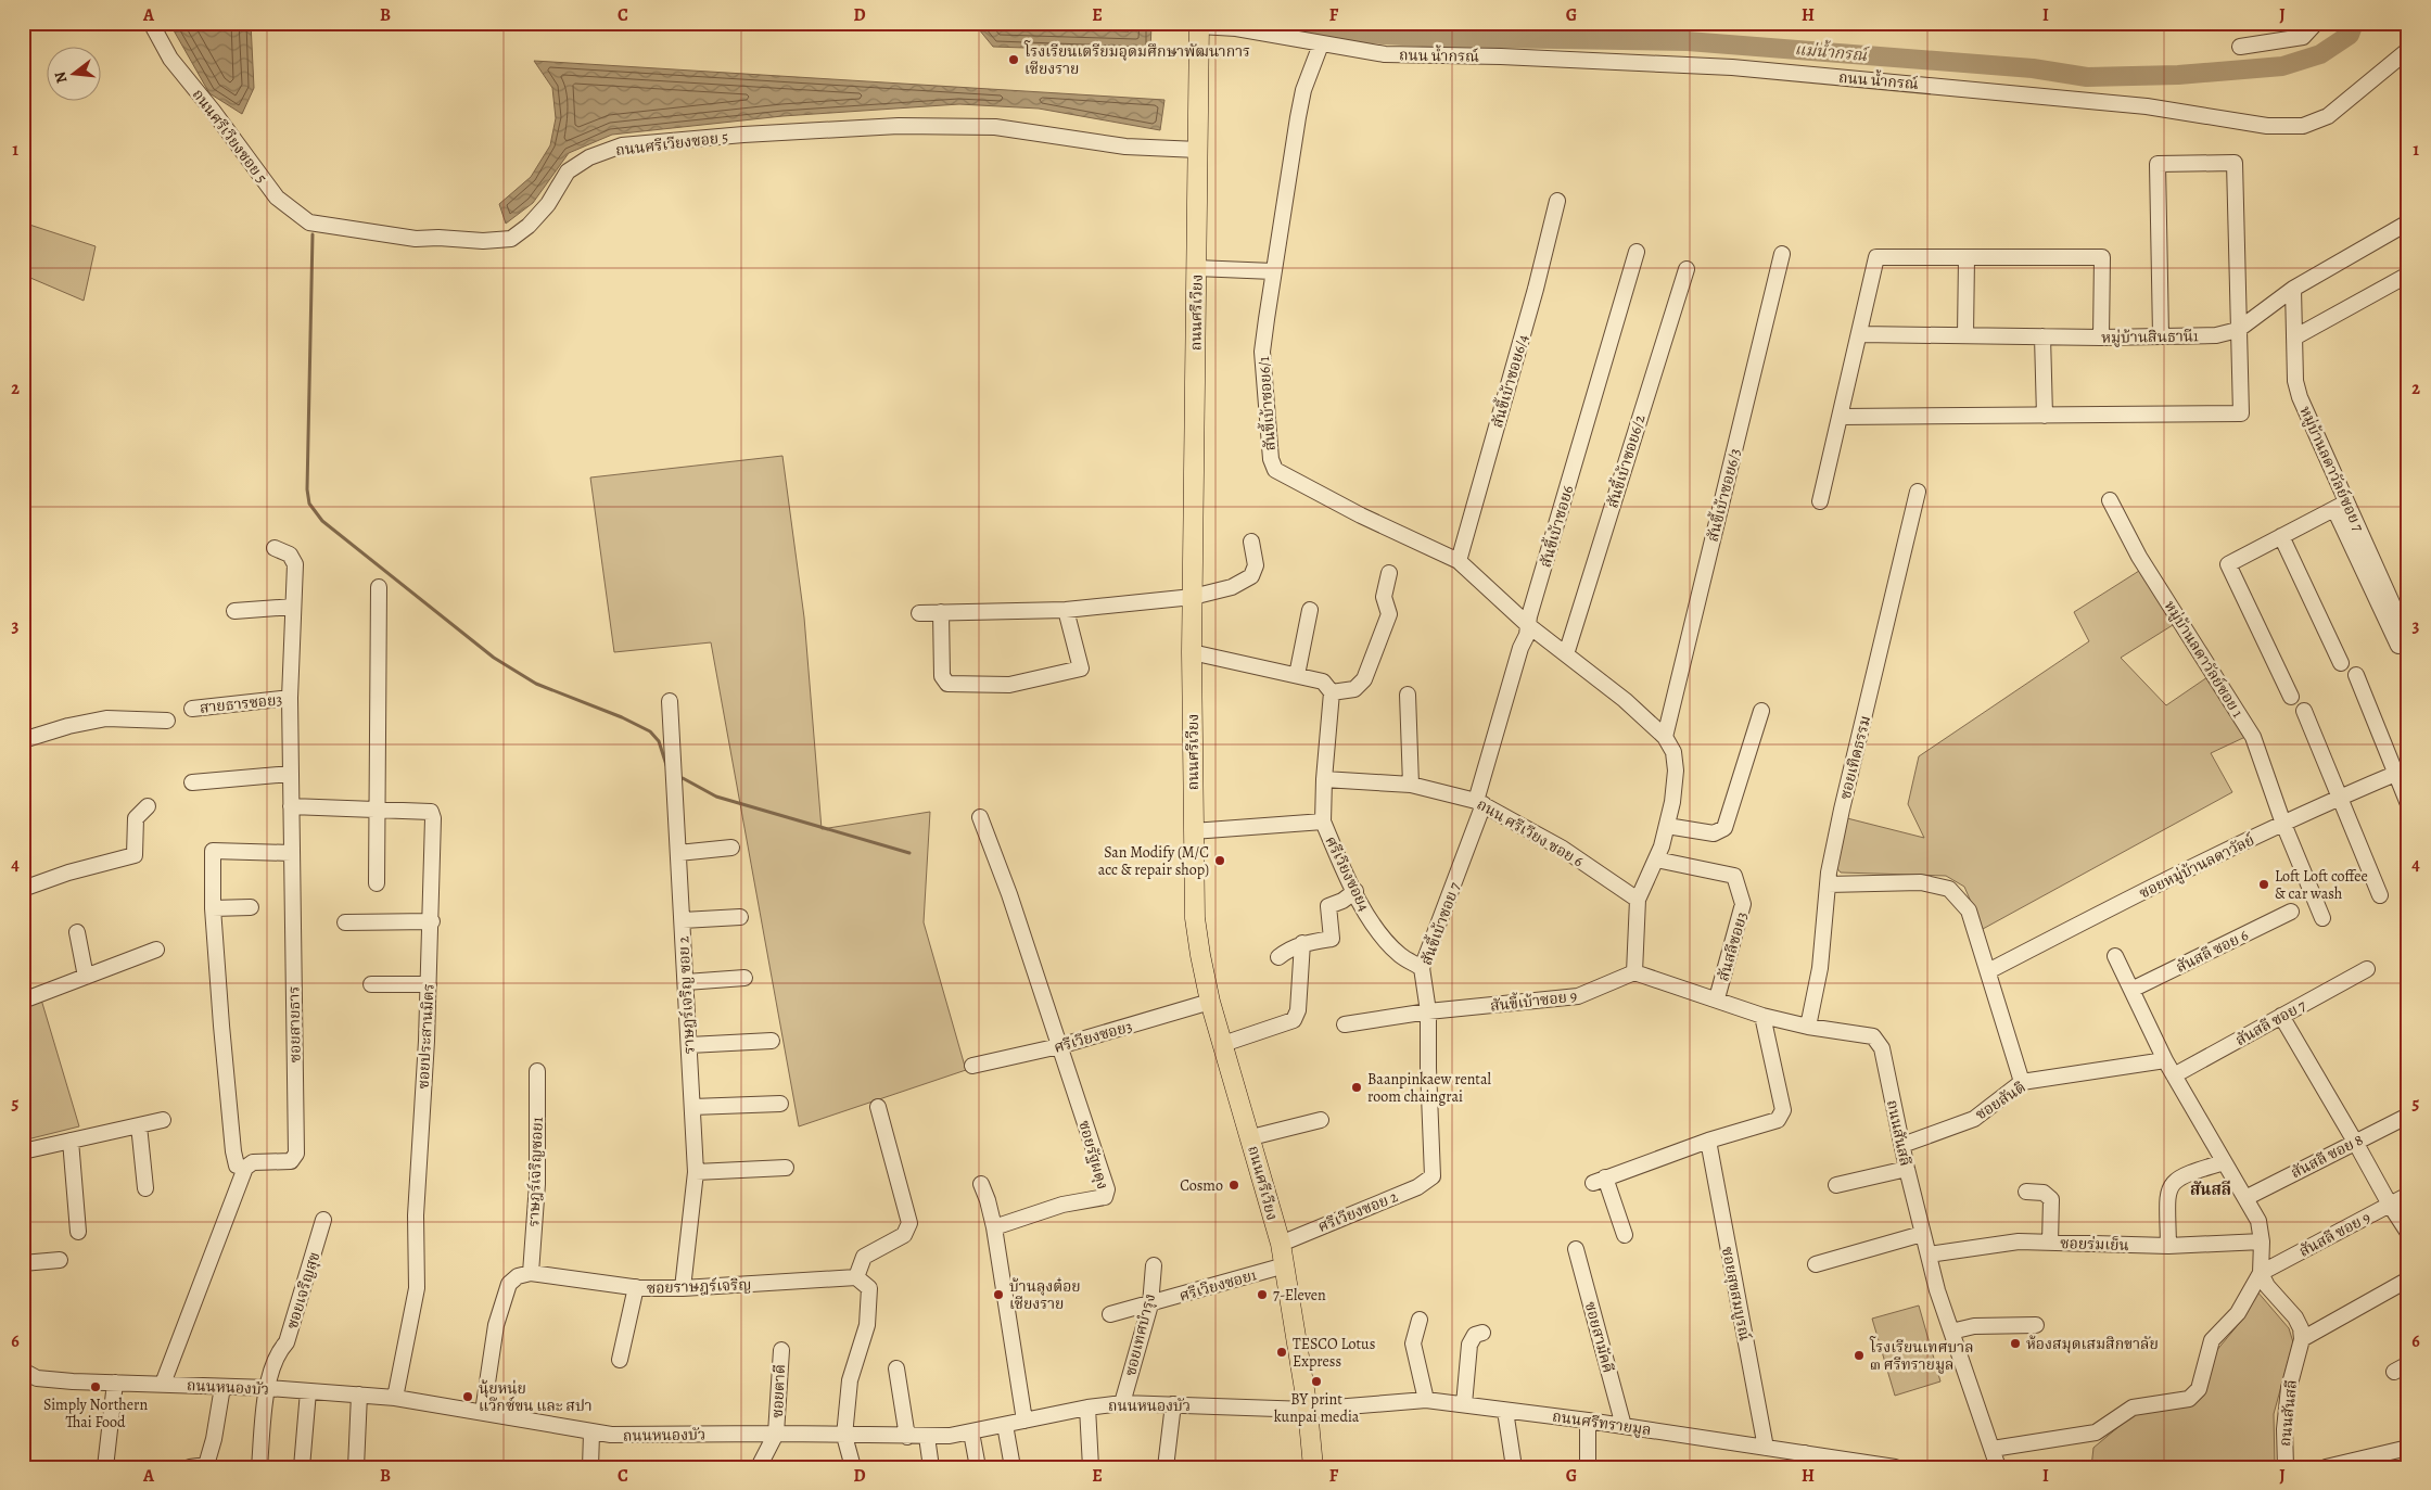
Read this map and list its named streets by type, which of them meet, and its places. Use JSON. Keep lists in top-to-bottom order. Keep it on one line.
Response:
{"streets":{"main road":["ถนนศรีเวียง"],"street":["ถนน น้ำกรณ์","ถนนศรีเวียงซอย 5","หมู่บ้านสินธานี1","สันขี้เบ้าซอย6/4","สันขี้เบ้าซอย6/1","สันขี้เบ้าซอย6/2","หมู่บ้านลดาวัลย์ซอย 7","สันขี้เบ้าซอย6/3","สันขี้เบ้าซอย6","หมู่บ้านลดาวัลย์ซอย 1","สายธารซอย3","ซอยเทิดธรรม","ถนน ศรีเวียง ซอย 6","ซอยหมู่บ้านลดาวัลย์","ศรีเวียงซอย4","สันขี้เบ้าซอย 7","สันสลีซอย3","สันสลี ซอย 6","ราษฎร์เจริญ ซอย 2","สันขี้เบ้าซอย 9","สันสลี ซอย 7","ซอยสายธาร","ซอยประสานมิตร","ศรีเวียงซอย3","ซอยสันติ","ถนนสันสลี","ซอยรัฐผดุง","สันสลี ซอย 8","ราษฎร์เจริญซอย1","ศรีเวียงซอย 2","สันสลี ซอย 9","ซอยร่มเย็น","ศรีเวียงซอย1","ซอยราษฎร์เจริญ","ซอยเจริญสุข","ซอยสุขสมบูรณ์","ซอยเทศบำรุง","ซอยสามัคคี","ถนนหนองบัว","ซอยตาดี","ถนนศรีทรายมูล"]},"crossings":[["ถนน น้ำกรณ์","ถนนศรีเวียง"],["ถนน น้ำกรณ์","สันขี้เบ้าซอย6/1"],["ถนนศรีเวียงซอย 5","ถนนศรีเวียง"],["ถนนศรีเวียง","ศรีเวียงซอย4"],["ถนนศรีเวียง","ศรีเวียงซอย3"],["ถนนศรีเวียง","ศรีเวียงซอย 2"],["ถนนศรีเวียง","ศรีเวียงซอย1"],["ถนนศรีเวียง","ถนนหนองบัว"],["ถนนศรีเวียง","ถนนศรีทรายมูล"],["หมู่บ้านสินธานี1","หมู่บ้านลดาวัลย์ซอย 7"],["สันขี้เบ้าซอย6/4","สันขี้เบ้าซอย6/1"],["สันขี้เบ้าซอย6/1","สันขี้เบ้าซอย6/2"],["สันขี้เบ้าซอย6/1","สันขี้เบ้าซอย6/3"],["สันขี้เบ้าซอย6/1","สันขี้เบ้าซอย6"],["สันขี้เบ้าซอย6","ถนน ศรีเวียง ซอย 6"],["สันขี้เบ้าซอย6","สันขี้เบ้าซอย 7"],["หมู่บ้านลดาวัลย์ซอย 1","ซอยหมู่บ้านลดาวัลย์"],["สายธารซอย3","ซอยสายธาร"],["ซอยเทิดธรรม","ถนนสันสลี"],["ถนน ศรีเวียง ซอย 6","สันขี้เบ้าซอย 7"],["ศรีเวียงซอย4","สันขี้เบ้าซอย 7"],["สันขี้เบ้าซอย 7","สันขี้เบ้าซอย 9"],["สันขี้เบ้าซอย 7","ศรีเวียงซอย 2"],["สันสลีซอย3","ถนนสันสลี"],["ราษฎร์เจริญ ซอย 2","ซอยราษฎร์เจริญ"],["สันขี้เบ้าซอย 9","ถนนสันสลี"],["ซอยสายธาร","ซอยประสานมิตร"],["ซอยประสานมิตร","ถนนหนองบัว"],["ศรีเวียงซอย3","ซอยรัฐผดุง"],["ซอยสันติ","ถนนสันสลี"],["ถนนสันสลี","ซอยร่มเย็น"],["ราษฎร์เจริญซอย1","ซอยราษฎร์เจริญ"],["ศรีเวียงซอย1","ซอยเทศบำรุง"],["ซอยเจริญสุข","ถนนหนองบัว"],["ซอยสุขสมบูรณ์","ถนนศรีทรายมูล"],["ซอยเทศบำรุง","ถนนหนองบัว"],["ซอยสามัคคี","ถนนศรีทรายมูล"],["ถนนหนองบัว","ซอยตาดี"],["ถนนหนองบัว","ถนนศรีทรายมูล"]],"districts":["สันสลี"],"water":["แม่น้ำกรณ์"],"places":["โรงเรียนเตรียมอุดมศึกษาพัฒนาการ เชียงราย","San Modify (M/C acc & repair shop)","Loft Loft coffee & car wash","Baanpinkaew rental room chaingrai","Cosmo","บ้านลุงต๋อย เชียงราย","7-Eleven","ห้องสมุดเสมสิกขาลัย","TESCO Lotus Express","โรงเรียนเทศบาล ๓ ศรีทรายมูล","BY print kunpai media","Simply Northern Thai Food","นุ้ยหนุ่ย แว๊กซ์ขน และ สปา"],"north":"left","grid":{"columns":["A","B","C","D","E","F","G","H","I","J"],"rows":["1","2","3","4","5","6"]}}
